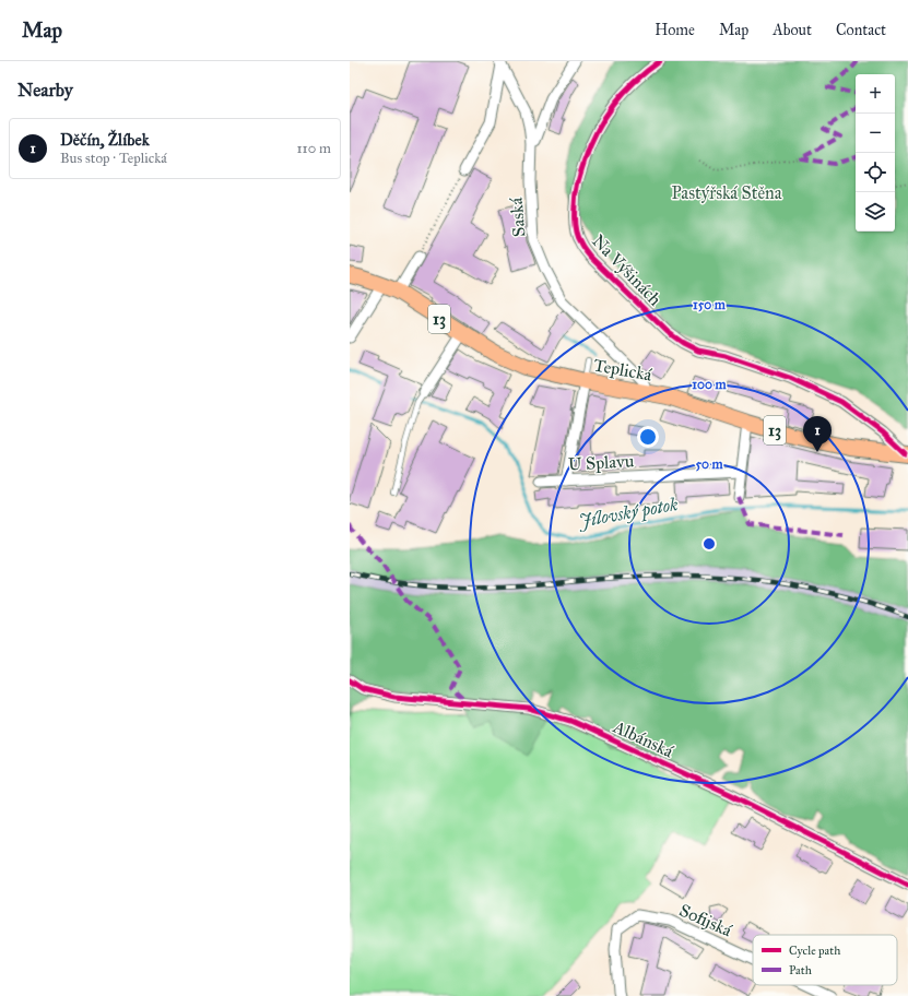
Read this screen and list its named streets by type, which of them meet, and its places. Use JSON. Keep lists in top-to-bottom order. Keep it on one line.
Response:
{"streets":{"main road":["13","Teplická"],"street":["Saská","Na Výšinách","U Splavu","Albánská","Sofijská"]},"crossings":[["Saská","Teplická"],["Na Výšinách","Teplická"]],"water":["Jílovský potok"],"parks":["Pastýřská Stěna"],"legend":["Cycle path","Path"],"page":{"header":"Map","nav":["Home","Map","About","Contact"],"heading":"Nearby","map_buttons":["+","−"],"list":[{"mark":"1","name":"Děčín, Žlíbek","note":"Bus stop · Teplická","value":"110 m"}],"pins":"1"},"rings":["150 m","100 m","50 m"]}
